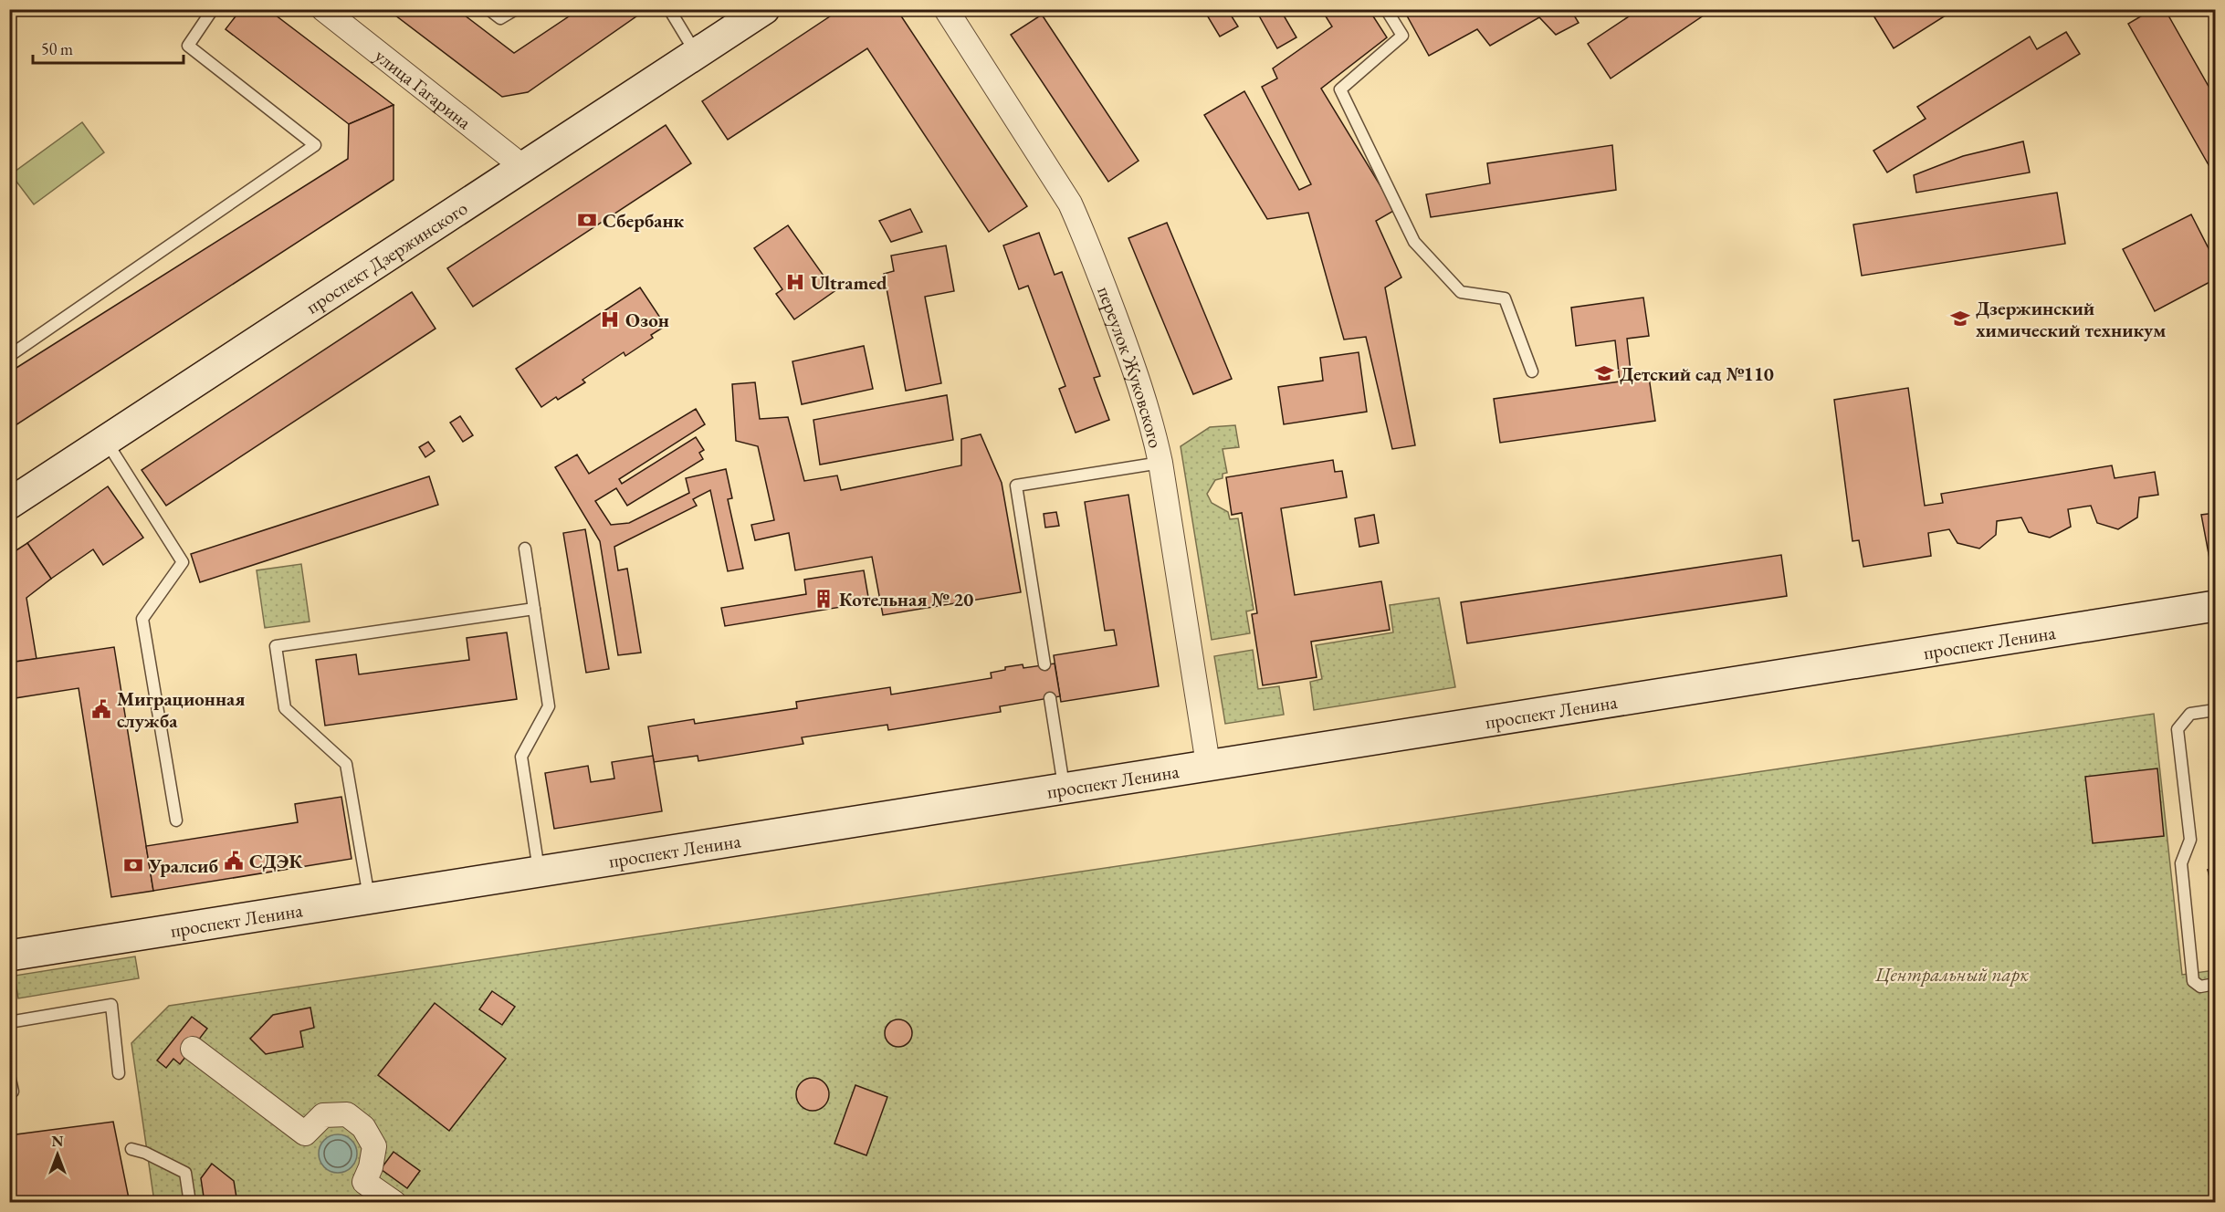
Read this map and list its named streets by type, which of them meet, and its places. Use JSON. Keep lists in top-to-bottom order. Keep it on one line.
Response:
{"streets":{"main road":["проспект Дзержинского","проспект Ленина"],"street":["улица Гагарина","переулок Жуковского"]},"crossings":[["улица Гагарина","проспект Дзержинского"],["переулок Жуковского","проспект Ленина"]],"parks":["Центральный парк"],"places":{"bank":["Сбербанк","Уралсиб"],"hospital":["Ultramed","Озон"],"school or university":["Дзержинский химический техникум","Детский сад №110"],"building":["Котельная № 20"],"public building":["Миграционная служба","СДЭК"]},"scale_bar":"50 m","north":"top"}
